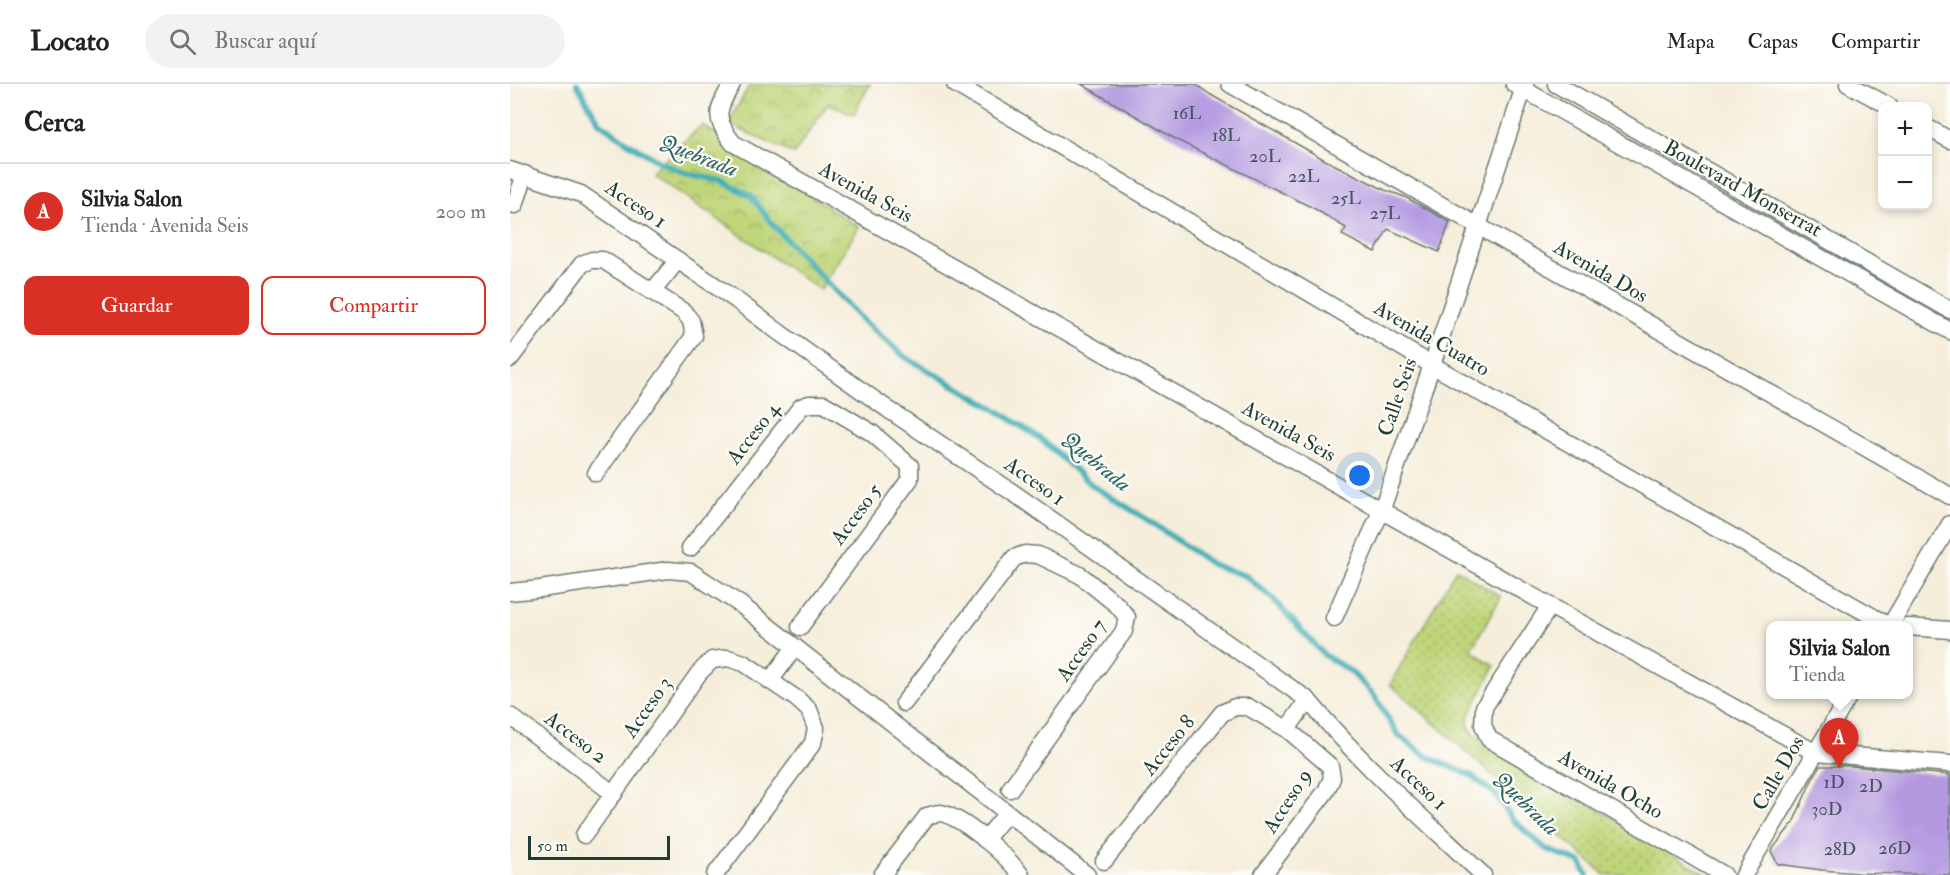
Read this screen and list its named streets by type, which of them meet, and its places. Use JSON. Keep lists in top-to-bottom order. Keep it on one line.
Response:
{"streets":{"street":["Boulevard Monserrat","Avenida Seis","Acceso 1","Avenida Dos","Avenida Cuatro","Calle Seis","Acceso 4","Acceso 5","Acceso 7","Acceso 3","Acceso 2","Acceso 8","Calle Dos","Avenida Ocho","Acceso 9"]},"crossings":[["Boulevard Monserrat","Calle Seis"],["Avenida Seis","Calle Seis"],["Avenida Seis","Calle Dos"],["Avenida Seis","Avenida Ocho"],["Avenida Dos","Calle Seis"],["Avenida Cuatro","Calle Seis"],["Acceso 4","Acceso 5"],["Acceso 3","Acceso 2"],["Acceso 8","Acceso 9"]],"water":["Quebrada"],"house_numbers":["16L","18L","20L","22L","25L","27L","1D","2D","30D","26D","28D"],"scale_bar":"50 m","page":{"header":"Locato","search":"Buscar aquí","nav":["Mapa","Capas","Compartir"],"heading":"Cerca","map_buttons":["+","−"],"list":[{"mark":"A","name":"Silvia Salon","note":"Tienda · Avenida Seis","value":"200 m"}],"buttons":["Guardar","Compartir"],"popup":["Silvia Salon","Tienda"],"pins":"A","scale":"50 m"}}
